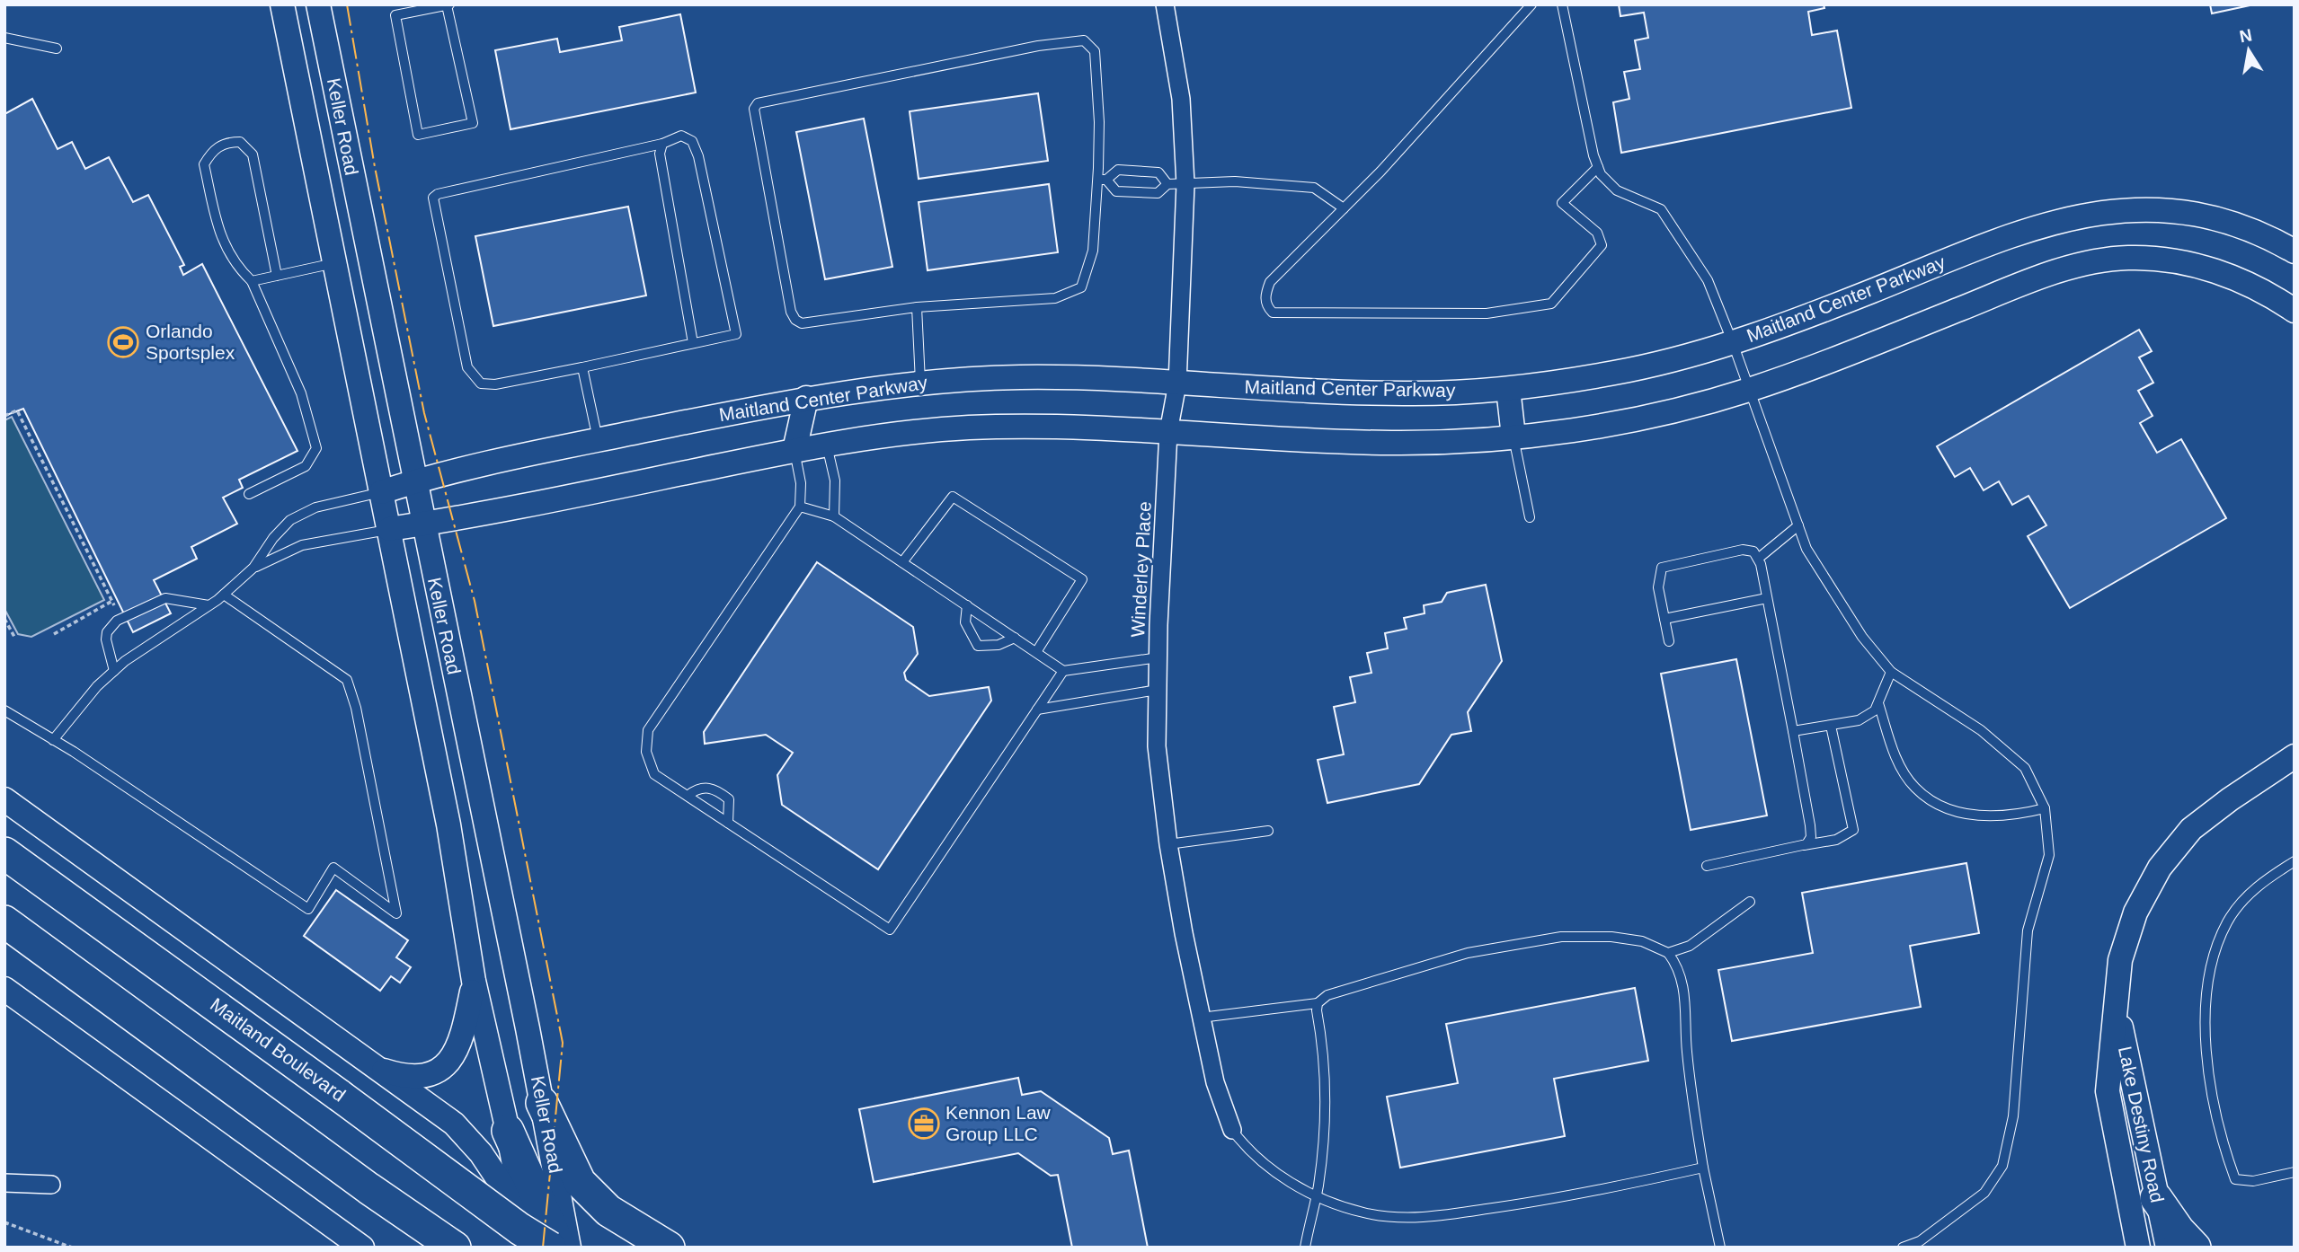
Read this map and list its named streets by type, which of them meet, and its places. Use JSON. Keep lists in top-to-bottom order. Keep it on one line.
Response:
{"streets":{"highway":["Maitland Boulevard"],"street":["Keller Road","Maitland Center Parkway","Winderley Place","Lake Destiny Road"]},"crossings":[["Keller Road","Maitland Center Parkway"],["Keller Road","Maitland Boulevard"],["Maitland Center Parkway","Winderley Place"]],"places":{"sports":["Orlando Sportsplex"],"office":["Kennon Law Group LLC"]},"north":"top"}
